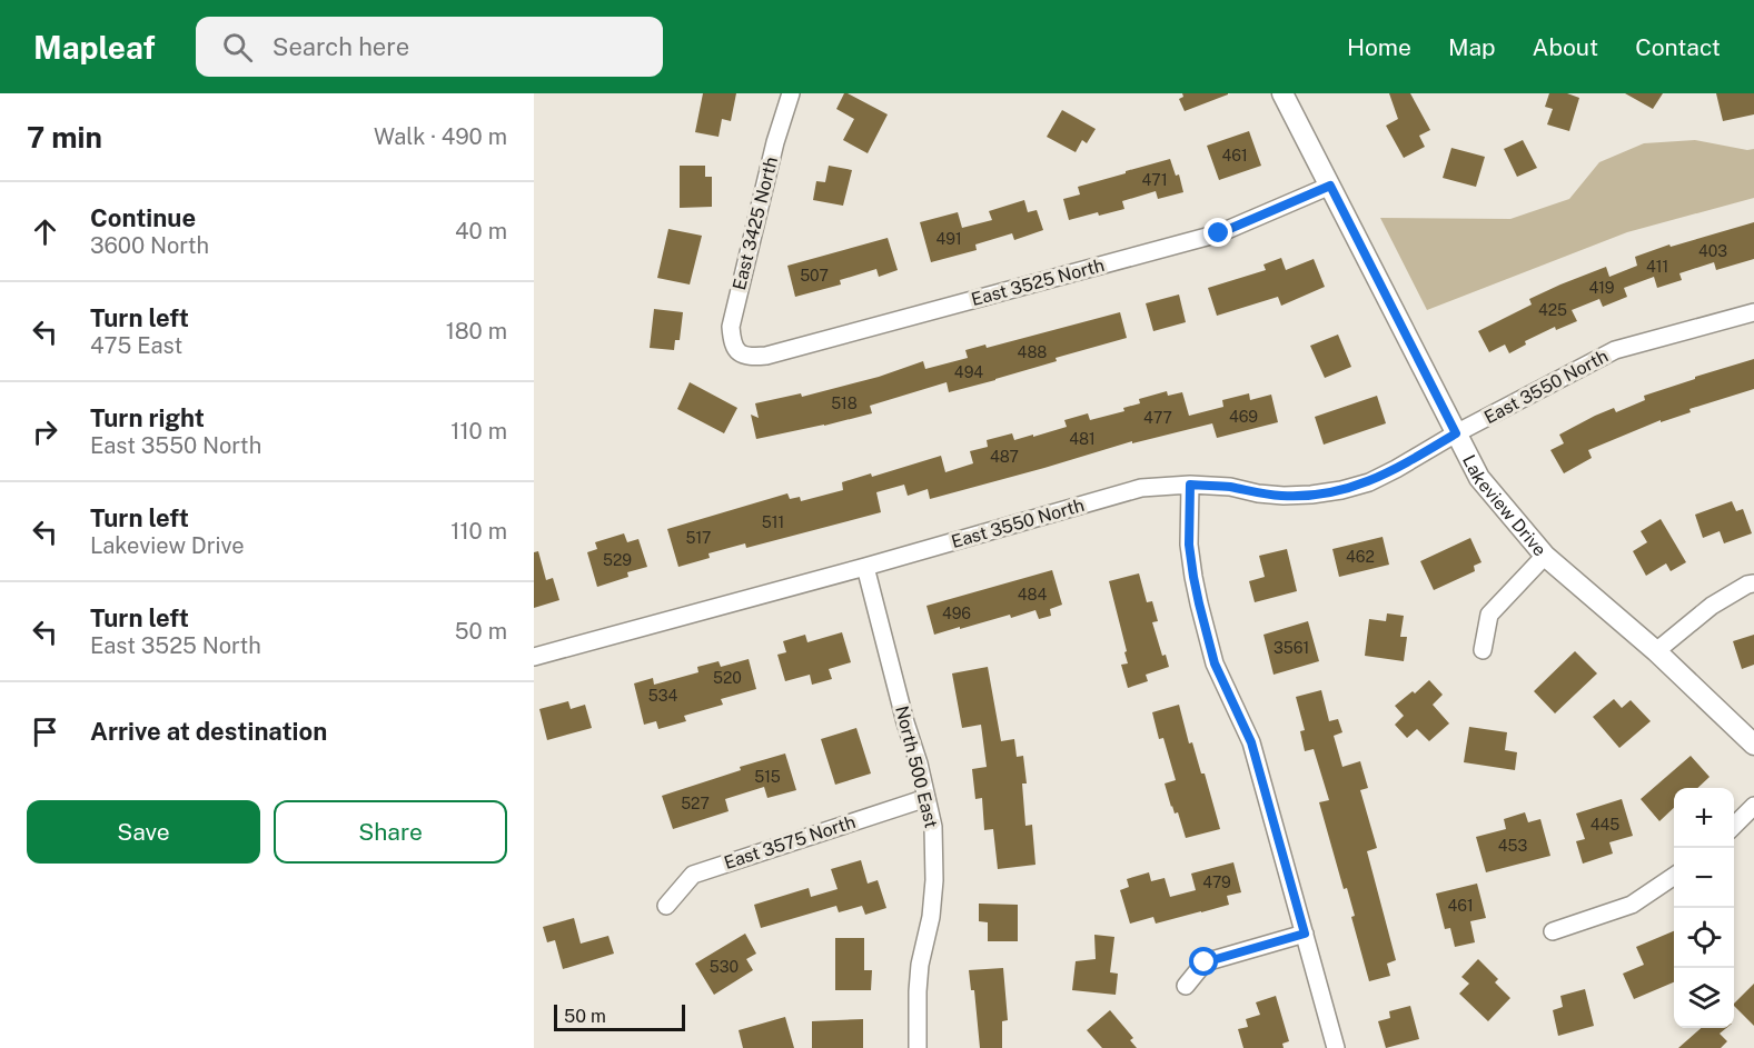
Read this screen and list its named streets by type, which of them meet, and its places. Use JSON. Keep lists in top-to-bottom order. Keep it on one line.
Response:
{"streets":{"street":["East 3425 North","East 3525 North","East 3550 North","Lakeview Drive","North 500 East","East 3575 North"]},"crossings":[["East 3425 North","East 3525 North"],["East 3525 North","Lakeview Drive"],["East 3550 North","Lakeview Drive"],["East 3550 North","North 500 East"],["North 500 East","East 3575 North"]],"house_numbers":["461","471","491","403","411","507","419","425","488","494","518","469","477","481","487","511","517","462","529","484","496","3561","520","534","515","527","445","453","479","461","530"],"scale_bar":"50 m","page":{"header":"Mapleaf","search":"Search here","nav":["Home","Map","About","Contact"],"heading":["7 min","Walk · 490 m"],"list":[["Continue","3600 North","40 m"],["Turn left","475 East","180 m"],["Turn right","East 3550 North","110 m"],["Turn left","Lakeview Drive","110 m"],["Turn left","East 3525 North","50 m"],"Arrive at destination"],"buttons":["Save","Share"],"map_buttons":["+","−"],"scale":"50 m"}}
